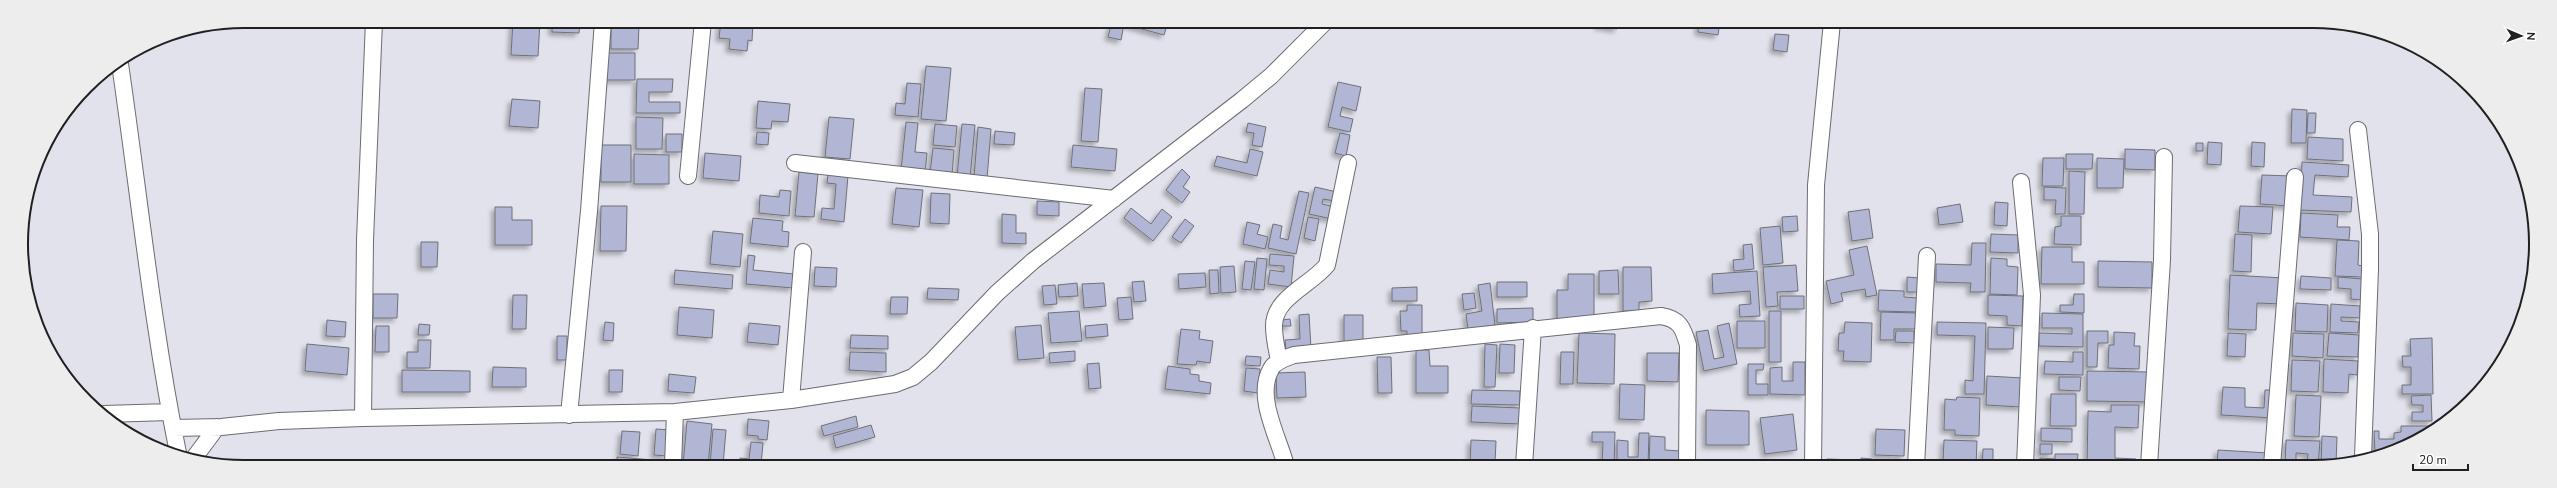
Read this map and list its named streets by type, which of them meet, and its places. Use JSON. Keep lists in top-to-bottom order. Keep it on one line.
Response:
{"scale_bar":"20 m","north":"right"}
